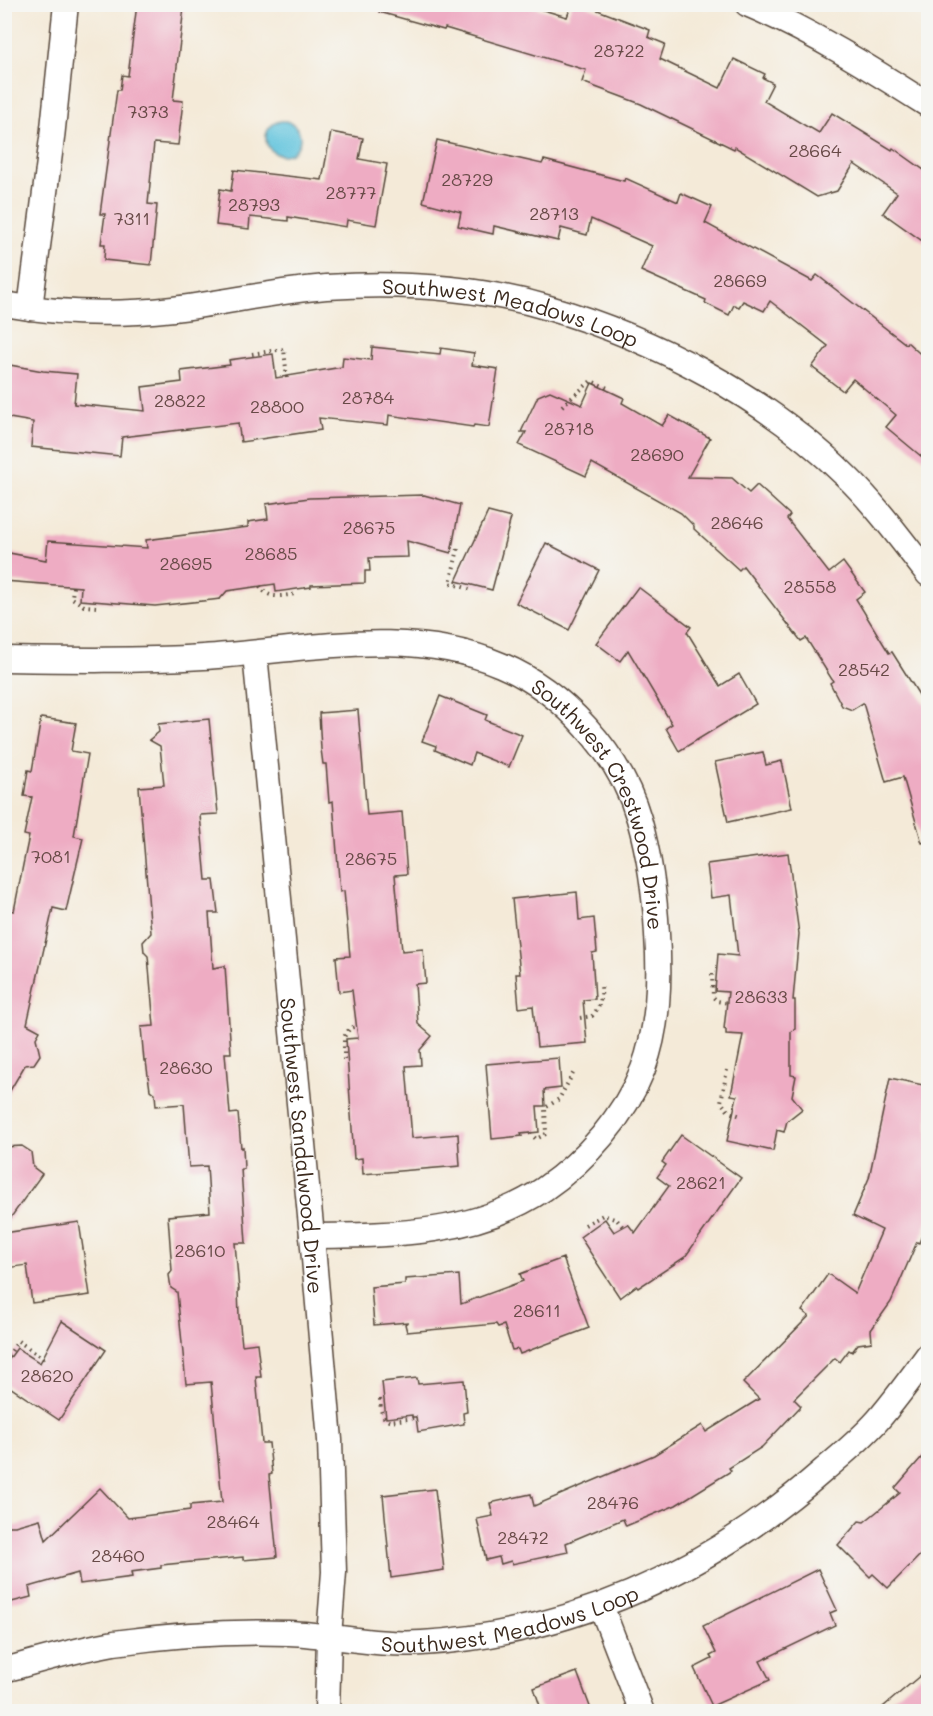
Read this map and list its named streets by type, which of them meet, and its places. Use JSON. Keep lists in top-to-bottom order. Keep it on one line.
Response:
{"streets":{"street":["Southwest Meadows Loop","Southwest Crestwood Drive","Southwest Sandalwood Drive"]},"crossings":[["Southwest Meadows Loop","Southwest Sandalwood Drive"],["Southwest Crestwood Drive","Southwest Sandalwood Drive"]],"house_numbers":["28722","7373","28664","28729","28777","28793","28713","7311","28669","28784","28822","28800","28718","28690","28646","28675","28685","28695","28558","28542","7081","28675","28633","28630","28621","28610","28611","28620","28476","28464","28472","28460"]}
